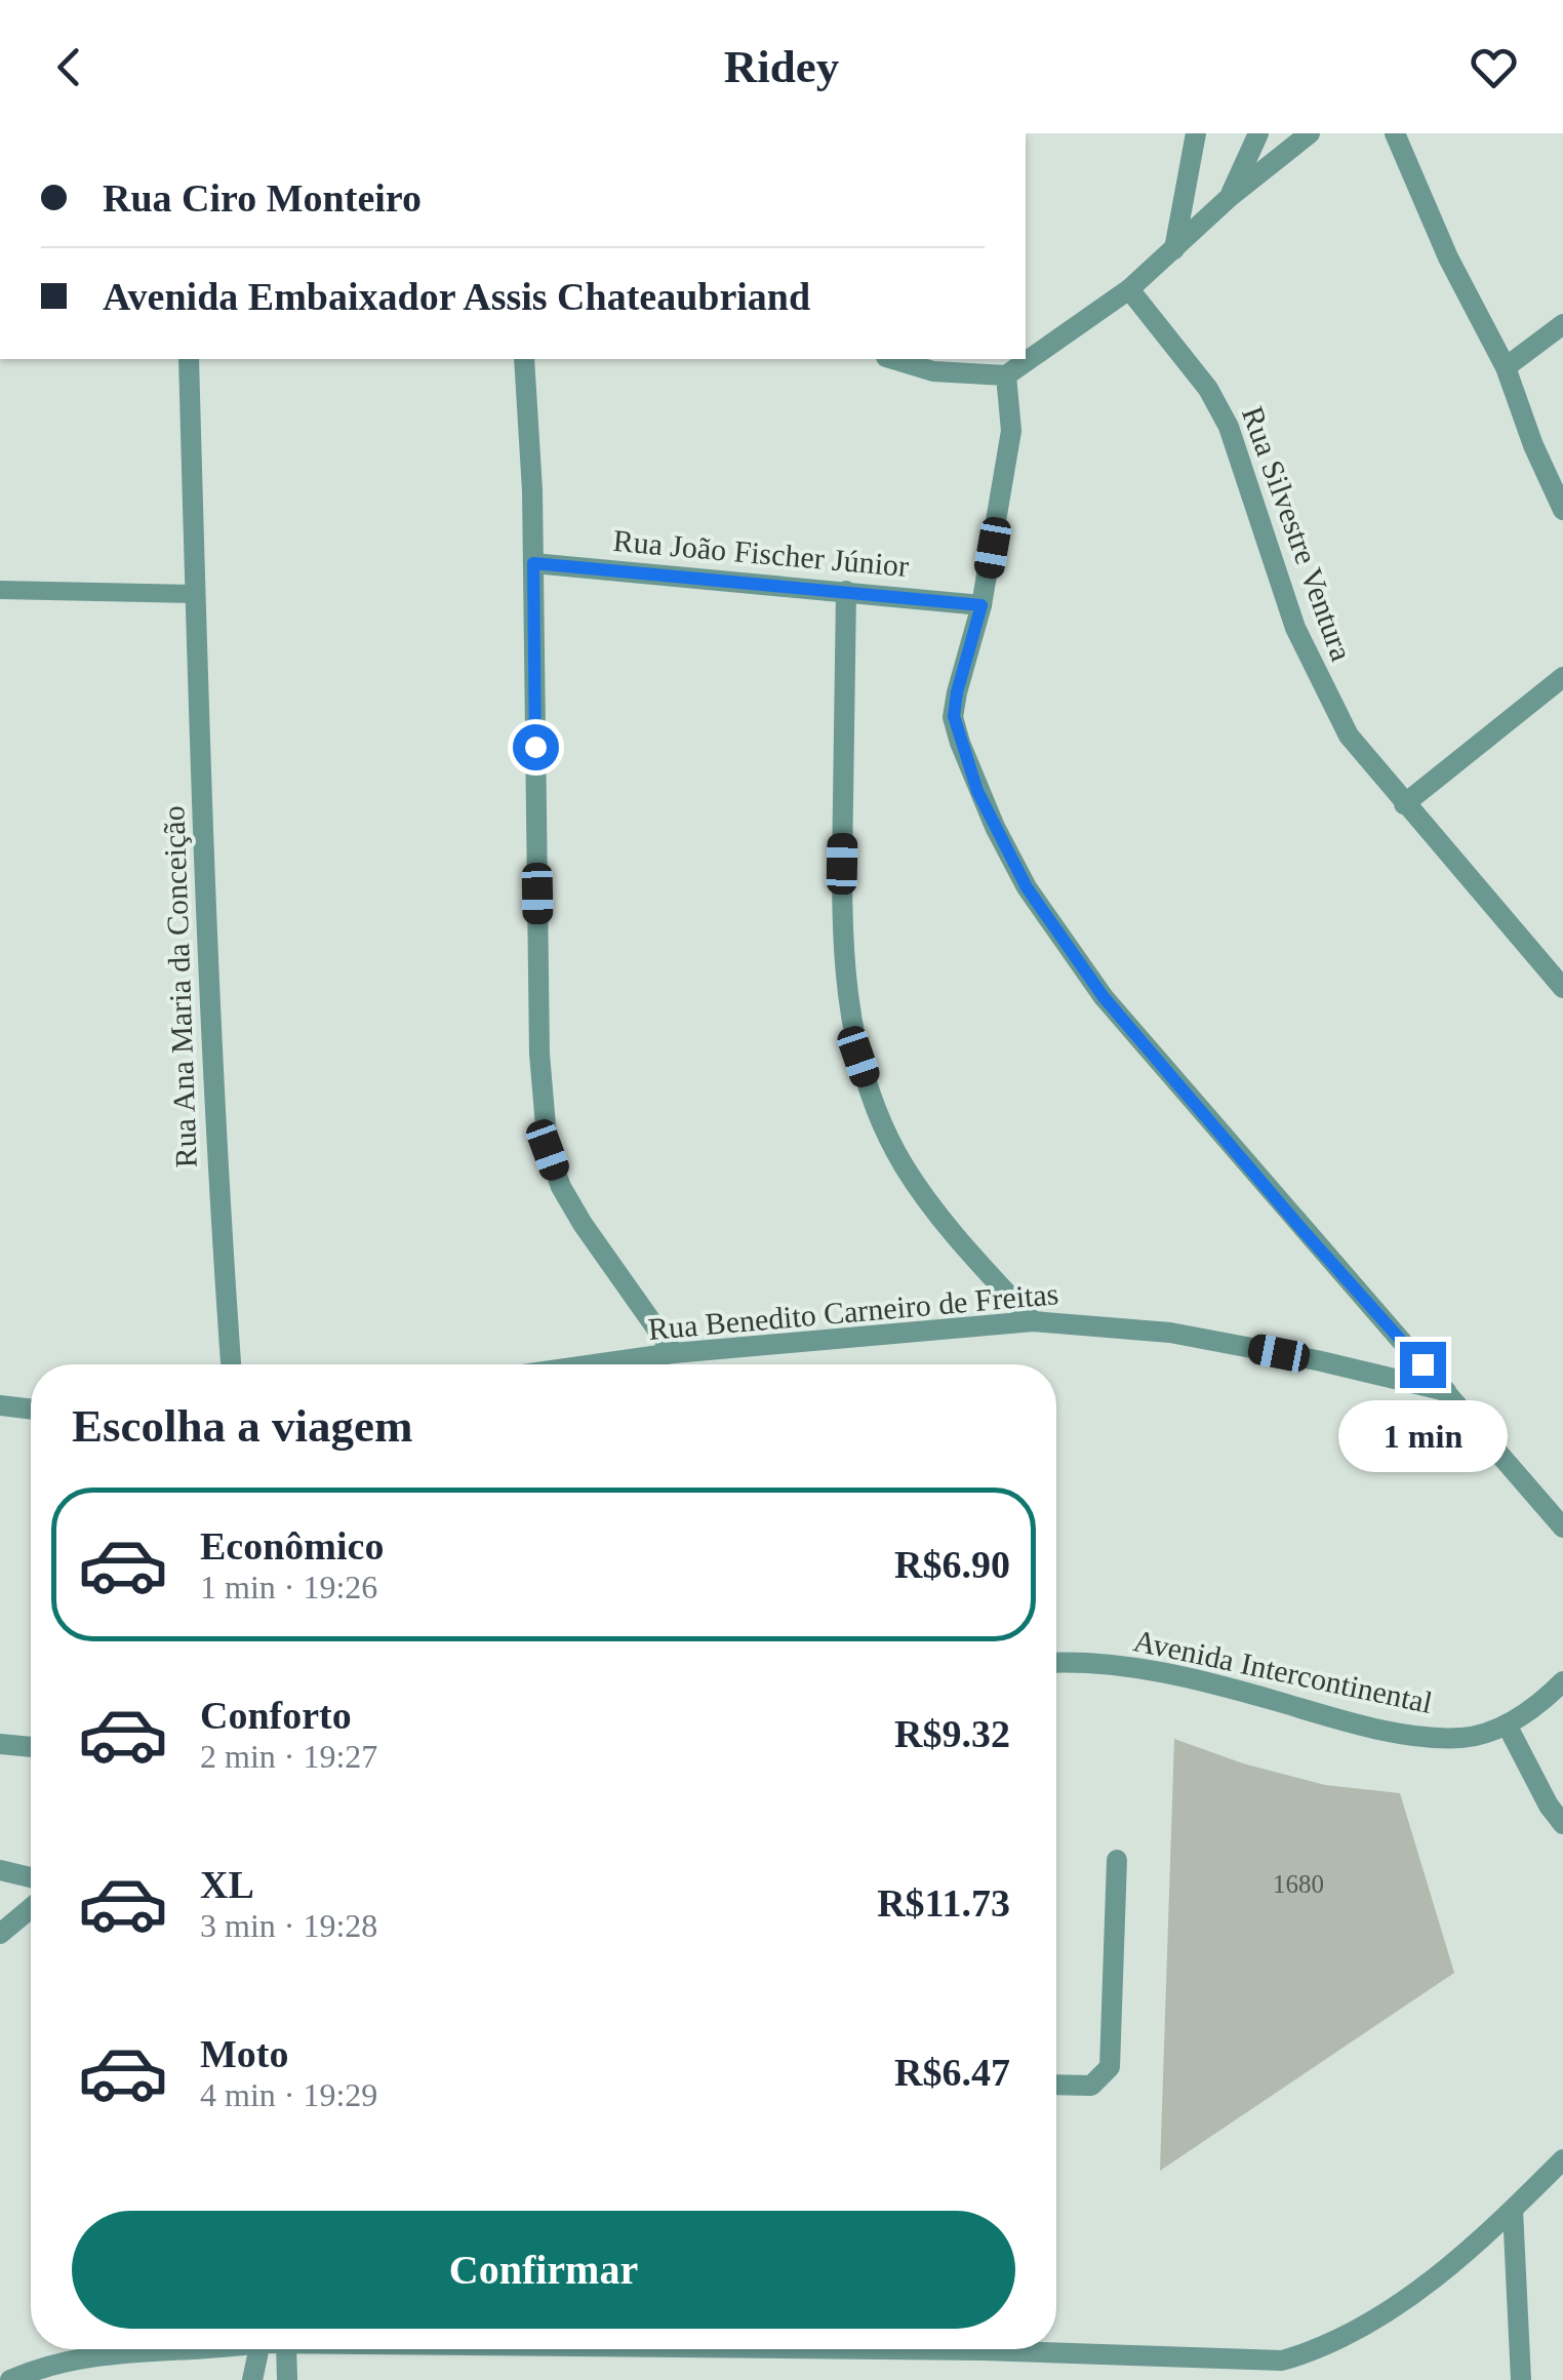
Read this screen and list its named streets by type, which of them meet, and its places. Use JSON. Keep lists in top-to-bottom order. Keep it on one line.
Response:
{"streets":{"street":["Rua Silvestre Ventura","Rua João Fischer Júnior","Rua Ana Maria da Conceição","Rua Benedito Carneiro de Freitas","Avenida Intercontinental"]},"house_numbers":["1680"],"page":{"header":"Ridey","banner":["Rua Ciro Monteiro","Avenida Embaixador Assis Chateaubriand"],"heading":"Escolha a viagem","bubble":"1 min","list":[{"name":"Econômico","note":"1 min · 19:26","value":"R$6.90"},{"name":"Conforto","note":"2 min · 19:27","value":"R$9.32"},{"name":"XL","note":"3 min · 19:28","value":"R$11.73"},{"name":"Moto","note":"4 min · 19:29","value":"R$6.47"}],"buttons":"Confirmar"}}
